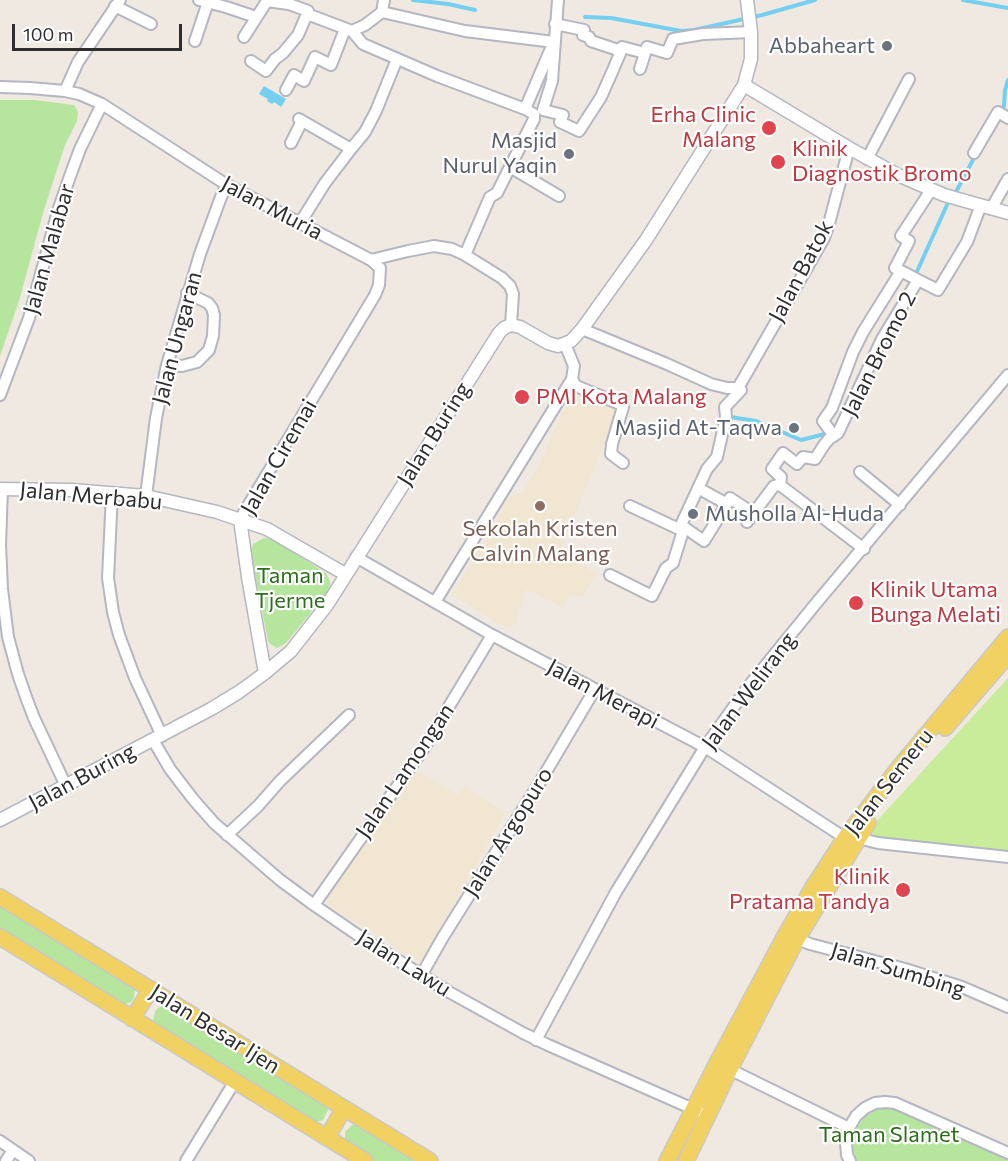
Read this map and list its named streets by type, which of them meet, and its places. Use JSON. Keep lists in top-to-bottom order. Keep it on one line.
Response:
{"streets":{"main road":["Jalan Semeru","Jalan Besar Ijen"],"street":["Jalan Muria","Jalan Malabar","Jalan Batok","Jalan Ungaran","Jalan Bromo 2","Jalan Buring","Jalan Ciremai","Jalan Merbabu","Jalan Welirang","Jalan Merapi","Jalan Lamongan","Jalan Argopuro","Jalan Lawu","Jalan Sumbing"]},"crossings":[["Jalan Muria","Jalan Malabar"],["Jalan Muria","Jalan Ungaran"],["Jalan Muria","Jalan Ciremai"],["Jalan Ungaran","Jalan Merbabu"],["Jalan Buring","Jalan Ciremai"],["Jalan Buring","Jalan Merbabu"],["Jalan Buring","Jalan Merapi"],["Jalan Buring","Jalan Lawu"],["Jalan Ciremai","Jalan Merbabu"],["Jalan Merbabu","Jalan Lawu"],["Jalan Welirang","Jalan Merapi"],["Jalan Welirang","Jalan Lawu"],["Jalan Merapi","Jalan Lamongan"],["Jalan Merapi","Jalan Semeru"],["Jalan Merapi","Jalan Argopuro"],["Jalan Lamongan","Jalan Lawu"],["Jalan Semeru","Jalan Lawu"],["Jalan Semeru","Jalan Sumbing"],["Jalan Argopuro","Jalan Lawu"]],"parks":["Taman Tjerme","Taman Slamet"],"places":["Abbaheart","Erha Clinic Malang","Masjid Nurul Yaqin","Klinik Diagnostik Bromo","PMI Kota Malang","Masjid At-Taqwa","Sekolah Kristen Calvin Malang","Musholla Al-Huda","Klinik Utama Bunga Melati","Klinik Pratama Tandya"],"scale_bar":"100 m"}
